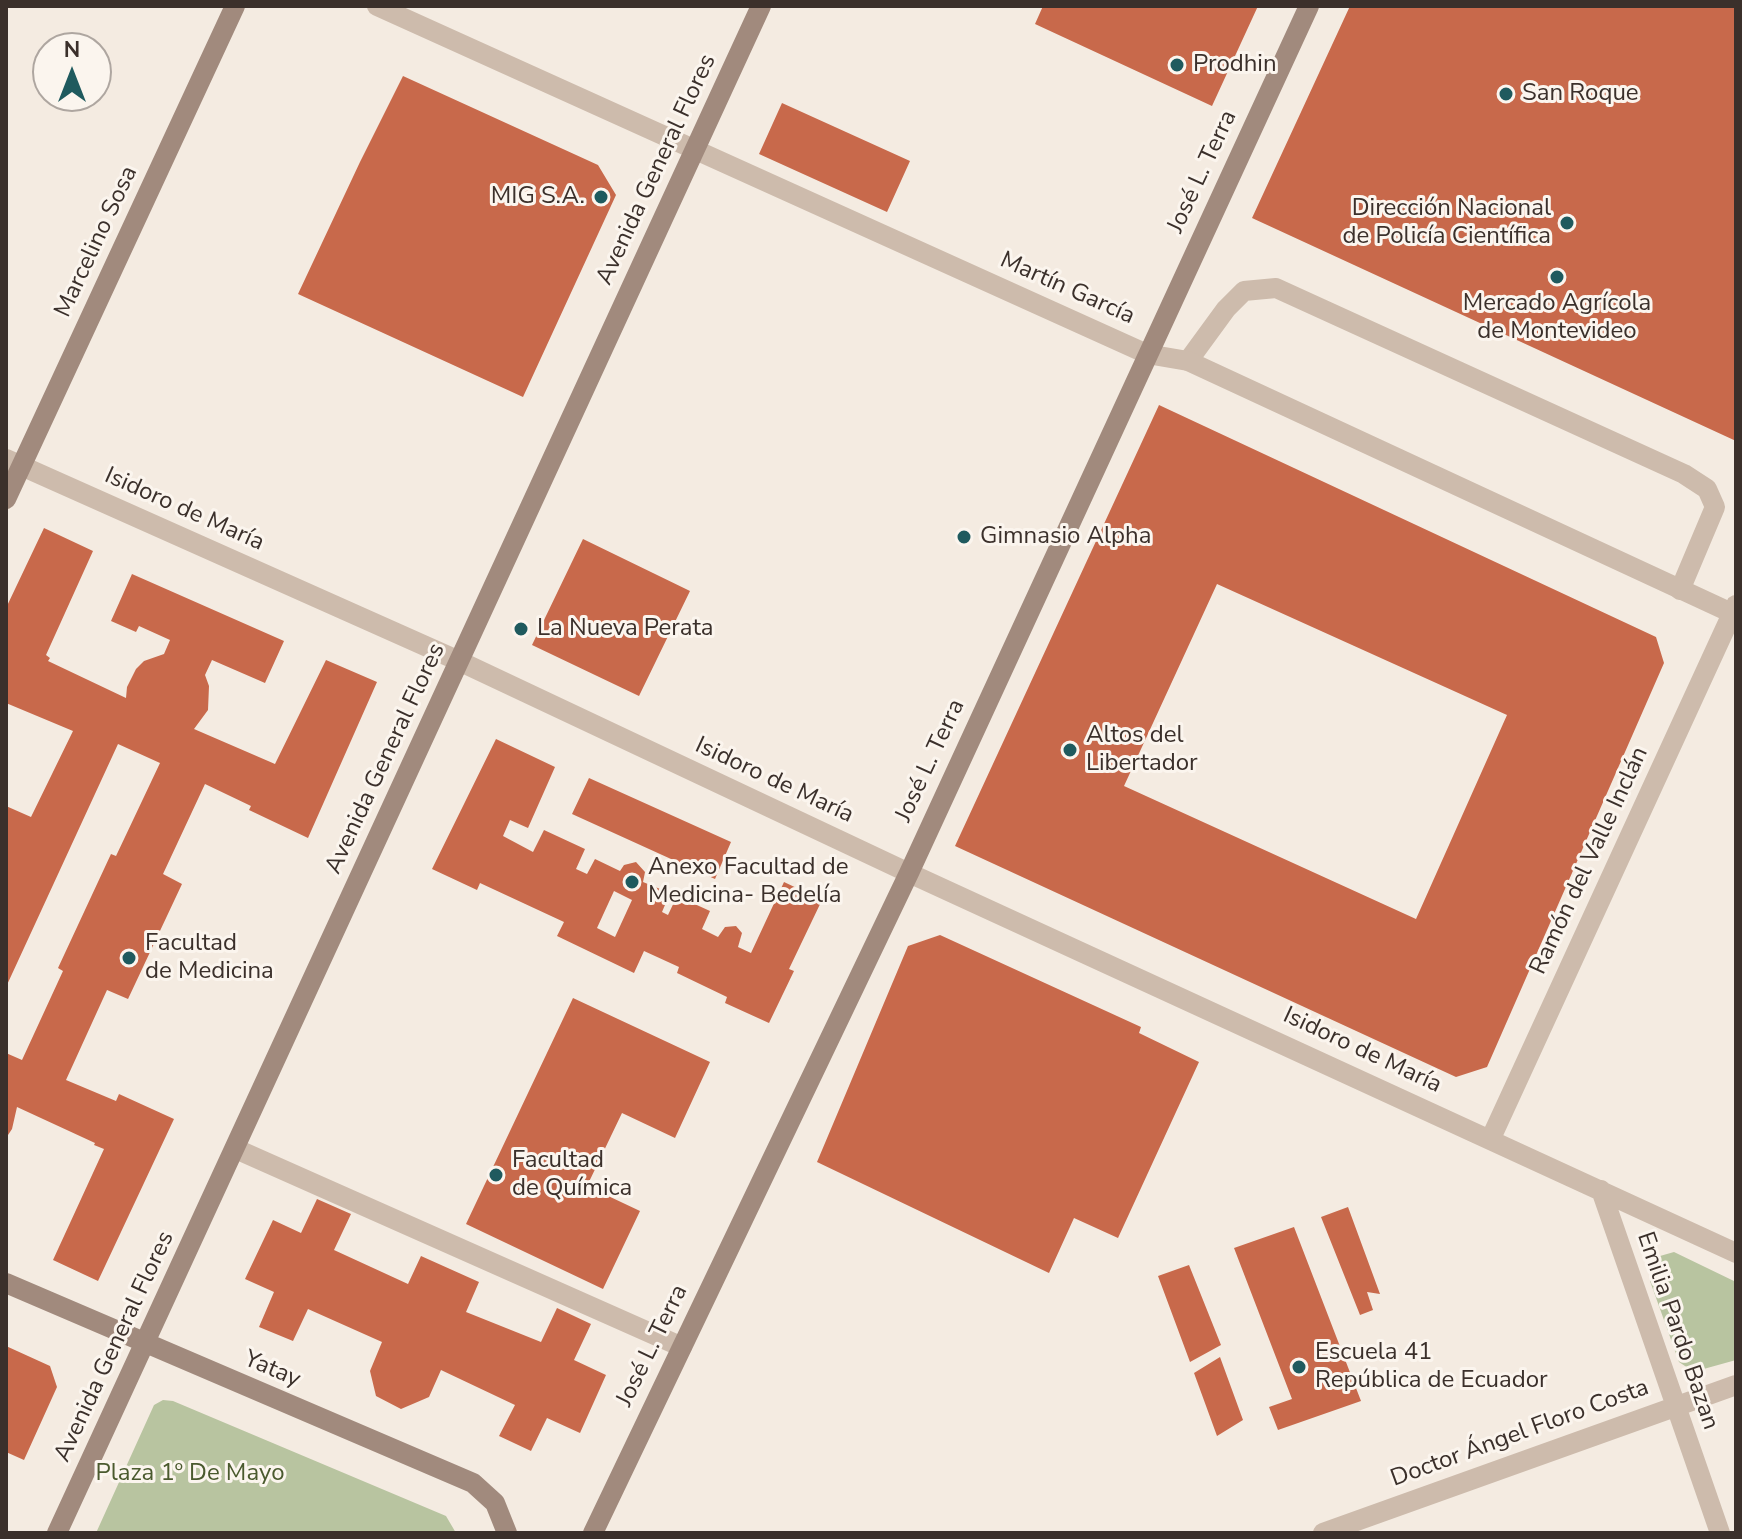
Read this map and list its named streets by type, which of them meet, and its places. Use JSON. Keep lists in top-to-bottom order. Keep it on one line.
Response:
{"streets":{"street":["Avenida General Flores","José L. Terra","Marcelino Sosa","Martín García","Isidoro de María","Ramón del Valle Inclán","Emilia Pardo Bazan","Yatay","Doctor Ángel Floro Costa"]},"crossings":[["Avenida General Flores","Martín García"],["Avenida General Flores","Isidoro de María"],["Avenida General Flores","Yatay"],["José L. Terra","Martín García"],["José L. Terra","Isidoro de María"],["Marcelino Sosa","Isidoro de María"],["Martín García","Ramón del Valle Inclán"],["Isidoro de María","Ramón del Valle Inclán"],["Isidoro de María","Emilia Pardo Bazan"],["Emilia Pardo Bazan","Doctor Ángel Floro Costa"]],"parks":["Plaza 1º De Mayo"],"places":["Prodhin","San Roque","MIG S.A.","Dirección Nacional de Policía Científica","Mercado Agrícola de Montevideo","Gimnasio Alpha","La Nueva Perata","Altos del Libertador","Anexo Facultad de Medicina- Bedelía","Facultad de Medicina","Facultad de Química","Escuela 41 República de Ecuador"],"north":"top"}
